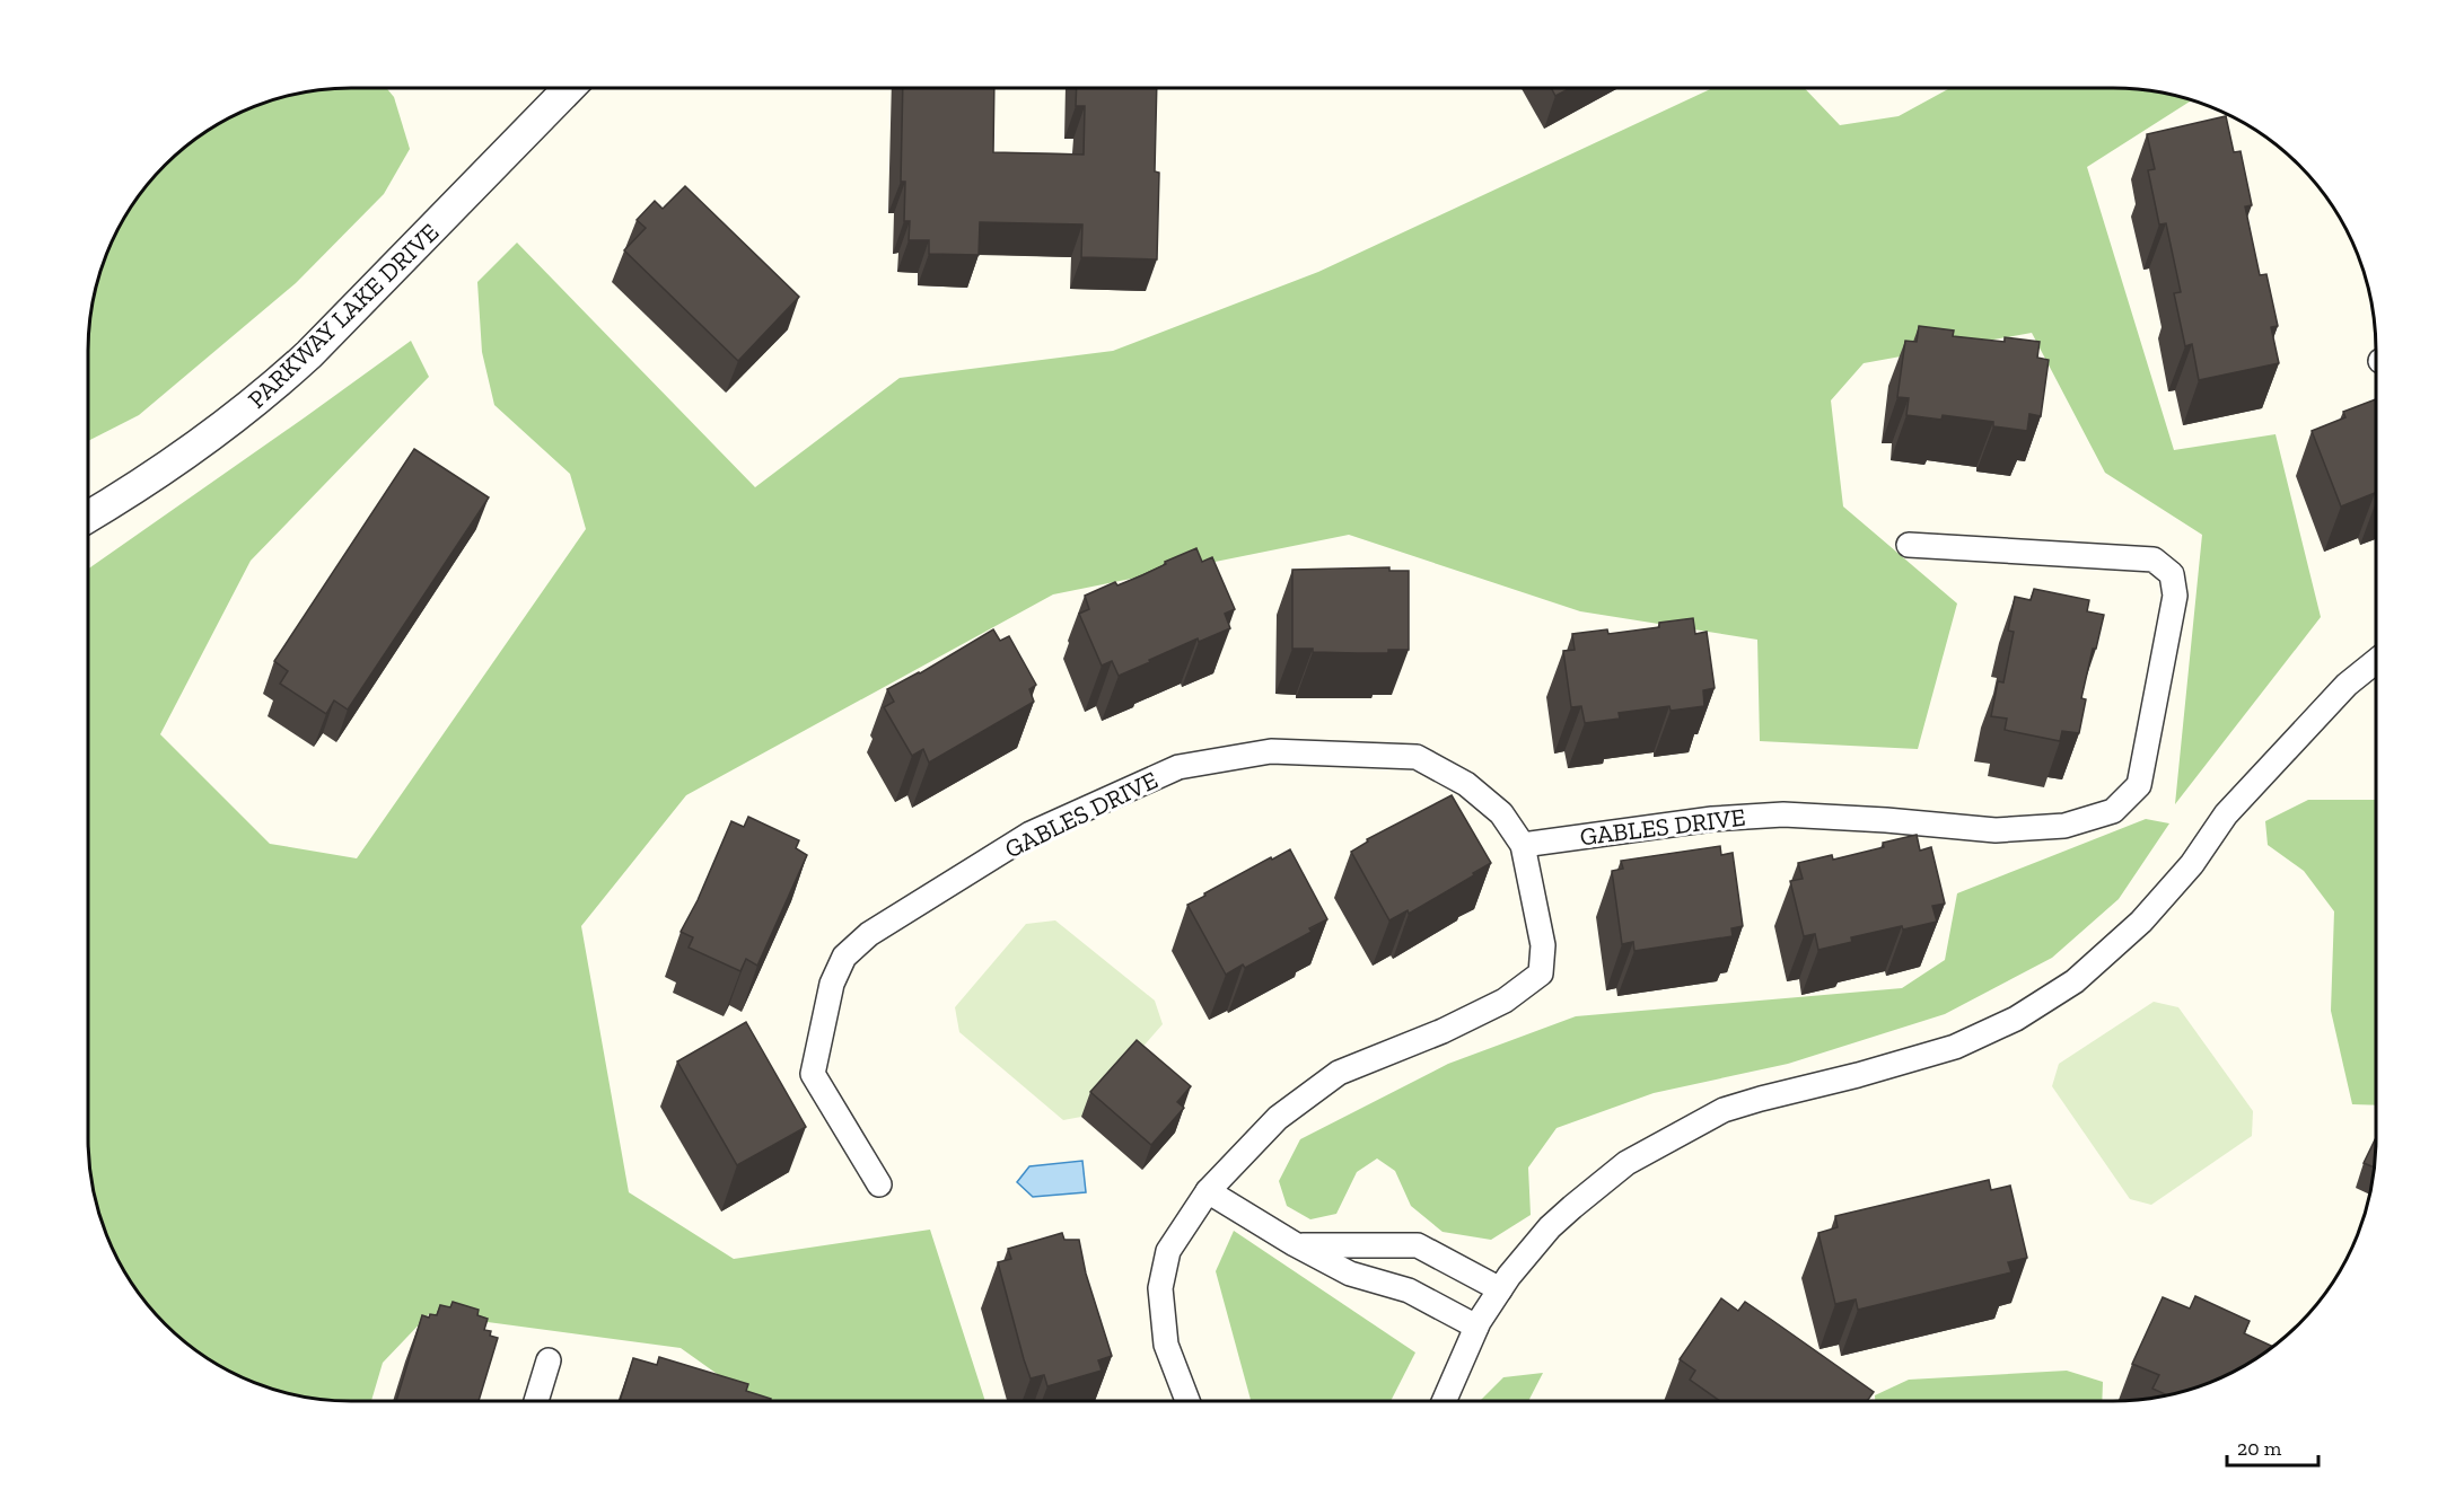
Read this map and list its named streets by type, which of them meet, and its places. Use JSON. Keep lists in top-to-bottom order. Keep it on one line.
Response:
{"streets":{"street":["PARKWAY LAKE DRIVE","GABLES DRIVE"]},"scale_bar":"20 m"}
